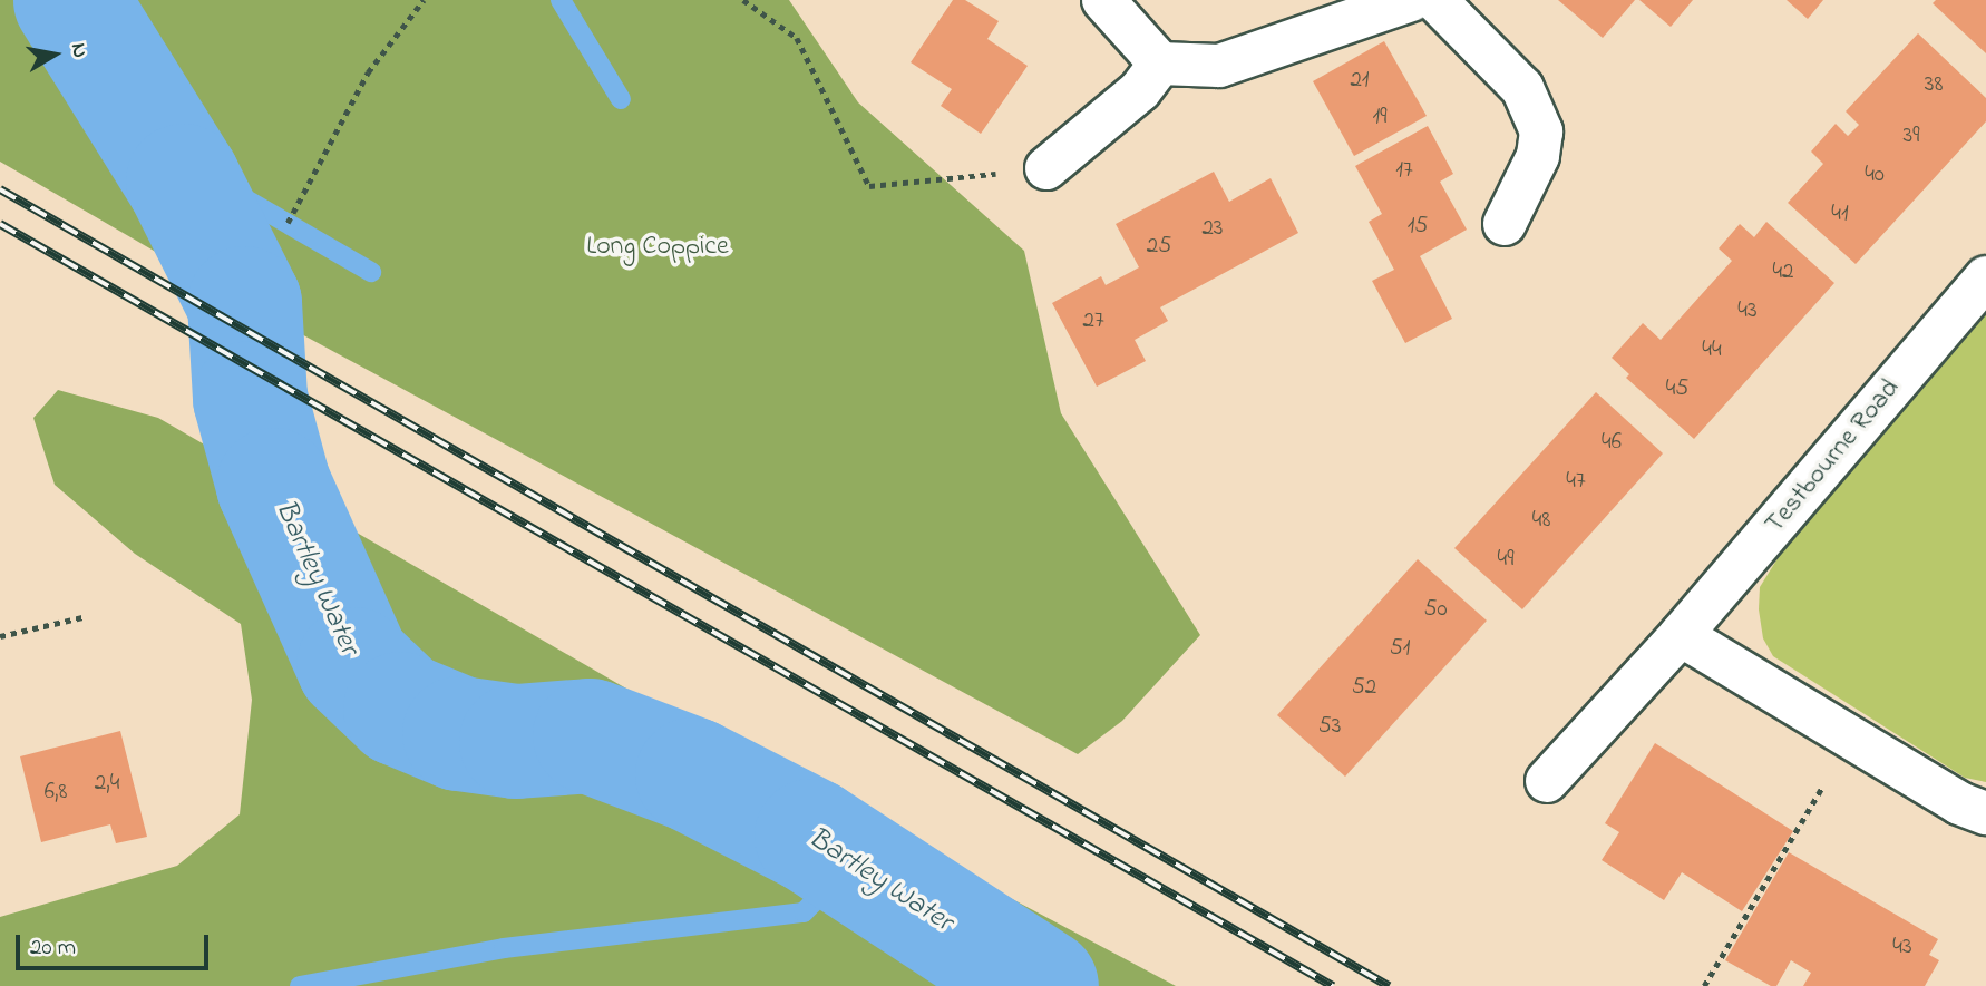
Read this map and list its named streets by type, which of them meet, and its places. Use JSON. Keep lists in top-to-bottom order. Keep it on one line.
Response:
{"streets":{"street":["Testbourne Road"]},"water":["Bartley Water"],"parks":["Long Coppice"],"house_numbers":["21","38","19","39","17","40","41","15","23","25","42","43","27","44","45","46","47","48","49","50","51","52","53","2,4","6,8","43"],"scale_bar":"20 m","north":"right"}
